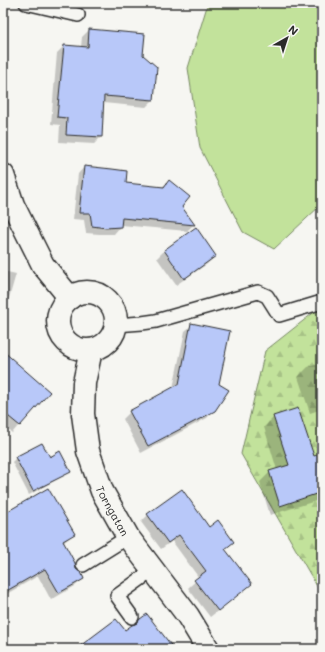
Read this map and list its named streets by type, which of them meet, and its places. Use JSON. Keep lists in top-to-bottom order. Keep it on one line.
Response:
{"streets":{"street":["Torngatan"]},"north":"top right"}
